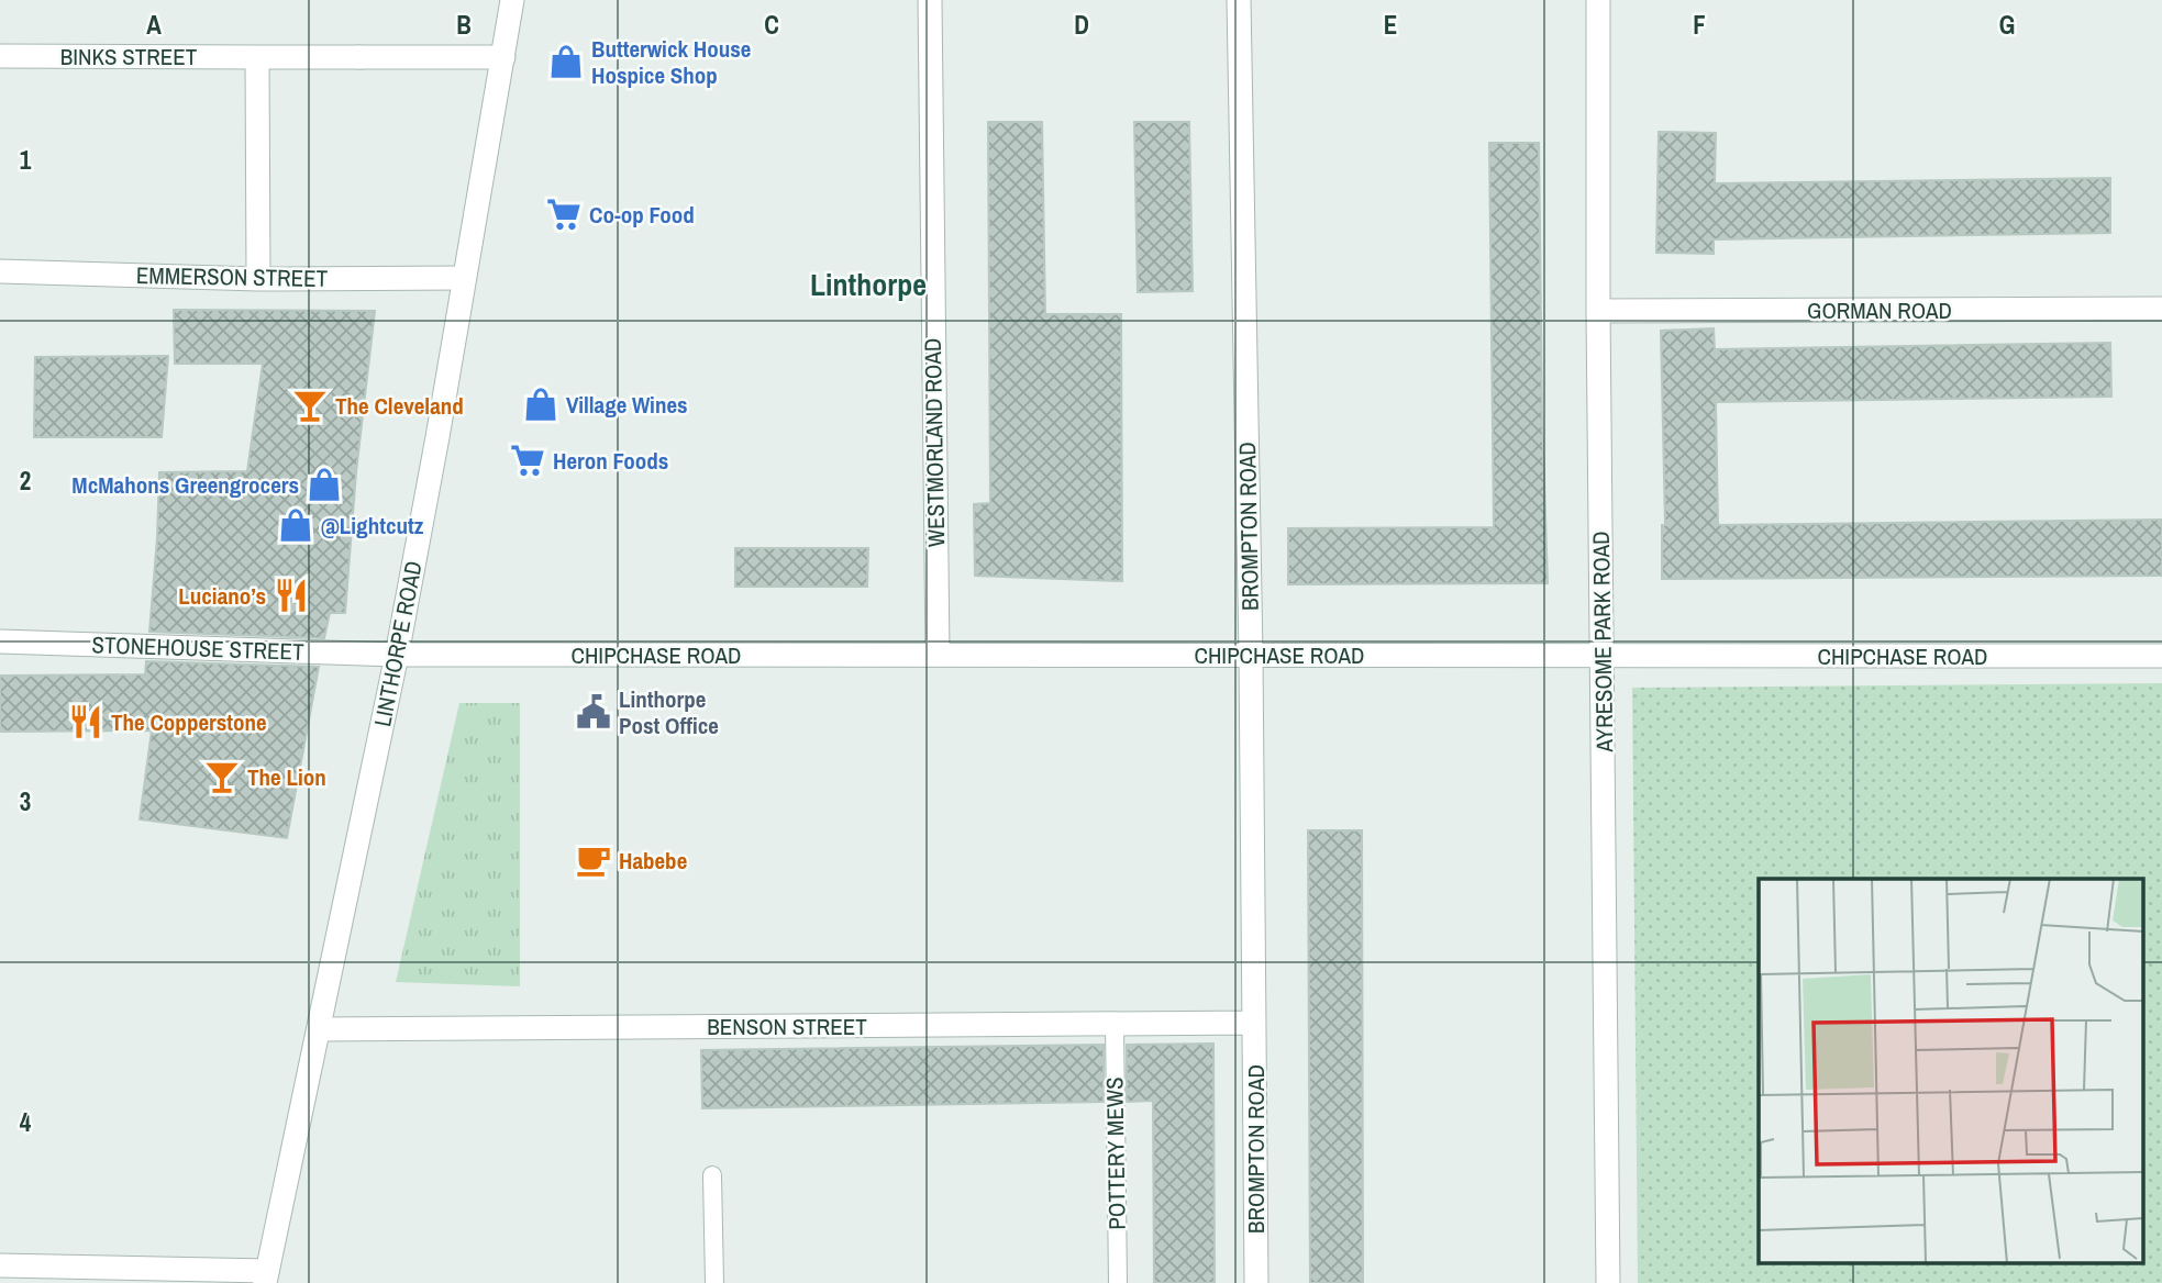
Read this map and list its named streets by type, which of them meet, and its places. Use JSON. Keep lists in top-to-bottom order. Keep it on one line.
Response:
{"streets":{"street":["BINKS STREET","EMMERSON STREET","GORMAN ROAD","WESTMORLAND ROAD","BROMPTON ROAD","AYRESOME PARK ROAD","LINTHORPE ROAD","STONEHOUSE STREET","CHIPCHASE ROAD","BENSON STREET"],"lane":["POTTERY MEWS"]},"crossings":[["BINKS STREET","LINTHORPE ROAD"],["EMMERSON STREET","LINTHORPE ROAD"],["GORMAN ROAD","AYRESOME PARK ROAD"],["WESTMORLAND ROAD","CHIPCHASE ROAD"],["BROMPTON ROAD","CHIPCHASE ROAD"],["BROMPTON ROAD","BENSON STREET"],["AYRESOME PARK ROAD","CHIPCHASE ROAD"],["LINTHORPE ROAD","STONEHOUSE STREET"],["LINTHORPE ROAD","CHIPCHASE ROAD"],["LINTHORPE ROAD","BENSON STREET"],["STONEHOUSE STREET","CHIPCHASE ROAD"],["BENSON STREET","POTTERY MEWS"]],"districts":["Linthorpe"],"places":{"shop":["Butterwick House Hospice Shop","Village Wines","McMahons Greengrocers","@Lightcutz"],"supermarket":["Co-op Food","Heron Foods"],"bar":["The Cleveland","The Lion"],"restaurant":["Luciano’s","The Copperstone"],"public building":["Linthorpe Post Office"],"cafe":["Habebe"]},"grid":{"columns":["A","B","C","D","E","F","G"],"rows":["1","2","3","4"]}}
